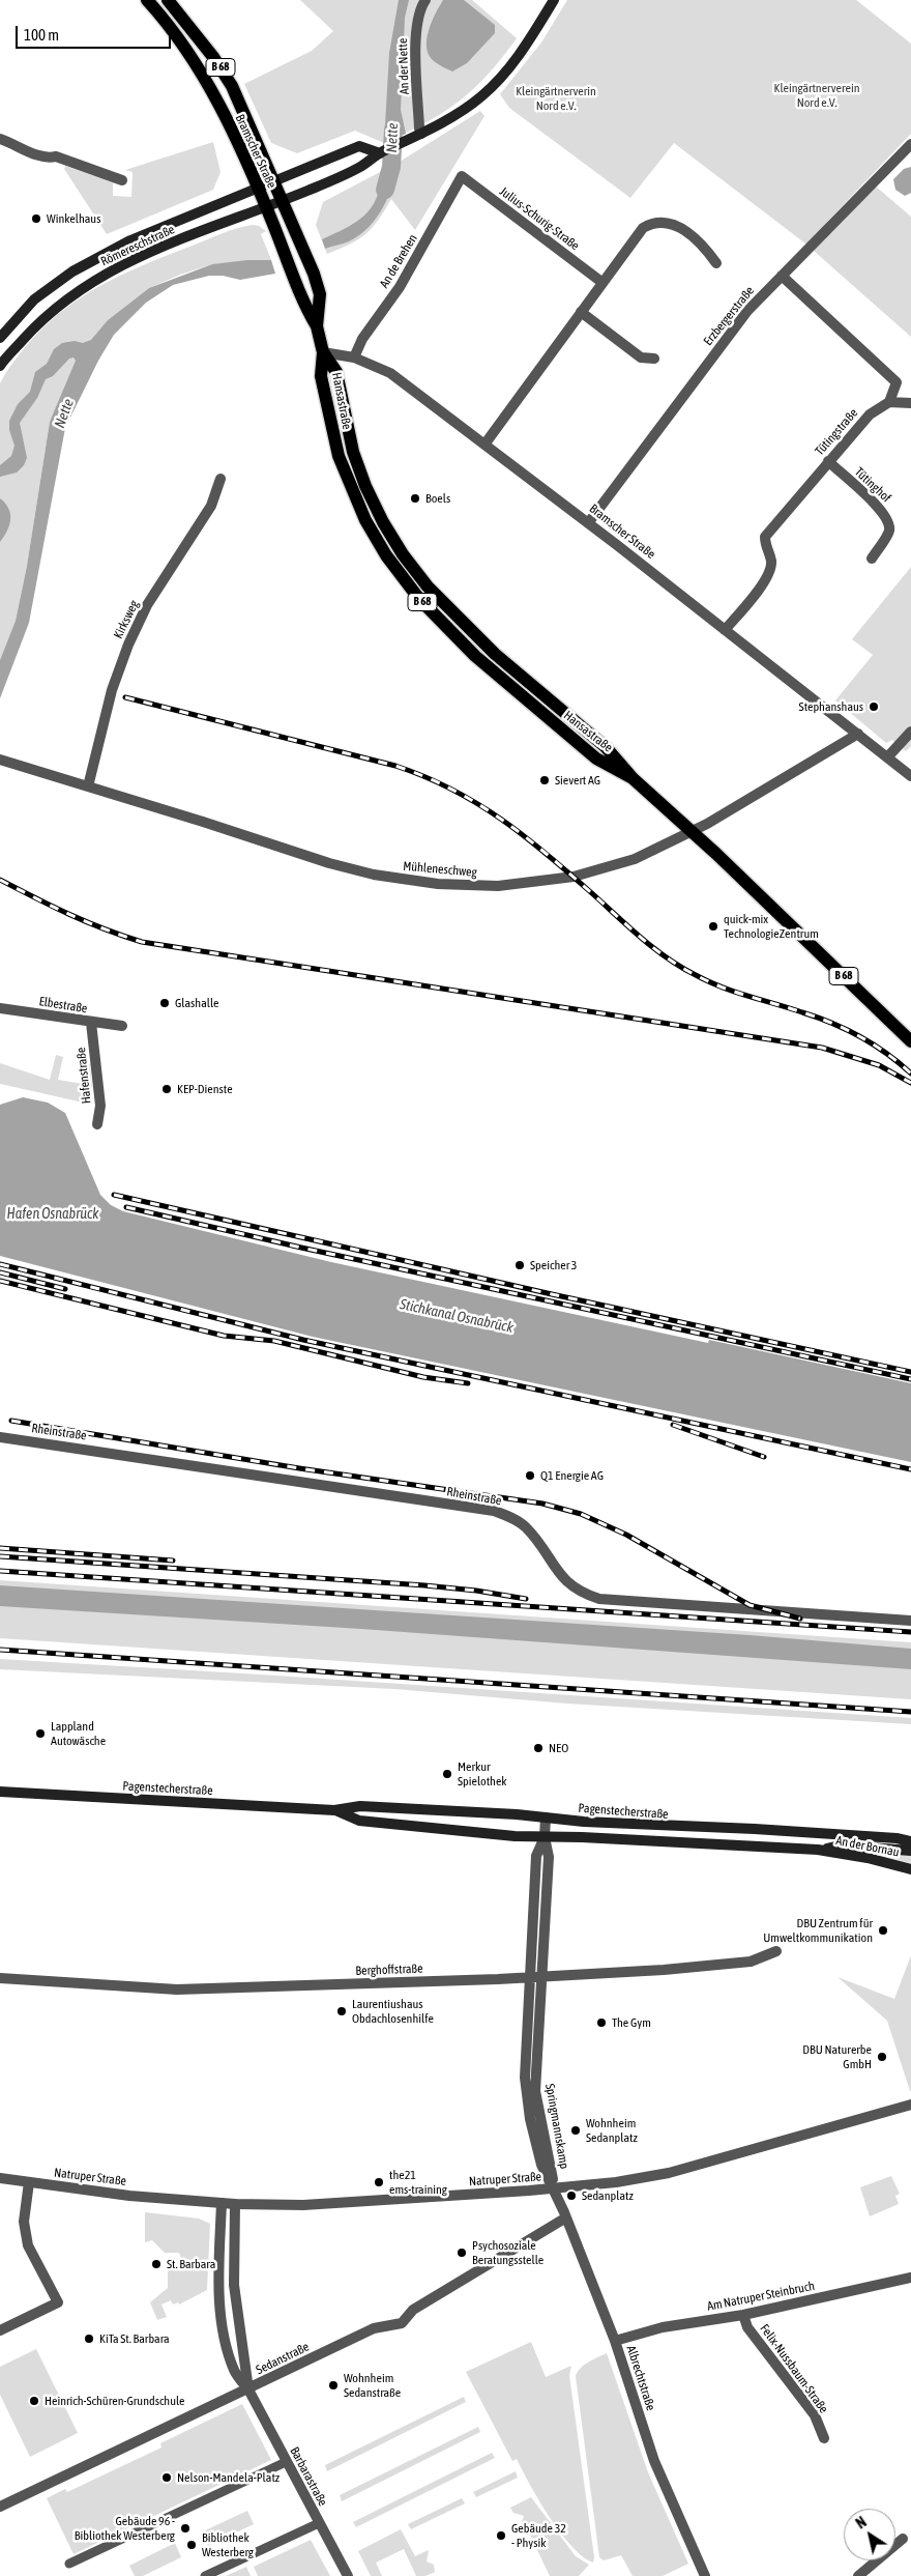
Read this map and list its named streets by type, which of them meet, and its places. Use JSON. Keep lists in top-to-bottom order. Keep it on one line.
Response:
{"streets":{"main road":["B 68","Bramscher Straße","Römereschstraße","Hansastraße","Pagenstecherstraße","An der Bornau"],"street":["An der Nette","Julius-Schurig-Straße","An de Brehen","Erzbergerstraße","Tütingstraße","Tütinghof","Kirksweg","Mühleneschweg","Elbestraße","Hafenstraße","Rheinstraße","Berghoffstraße","Springmannskamp","Natruper Straße","Am Natruper Steinbruch","Sedanstraße","Felix-Nussbaum-Straße","Albrechtstraße","Barbarastraße"]},"crossings":[["An der Nette","Römereschstraße"],["Bramscher Straße","Römereschstraße"],["Bramscher Straße","An de Brehen"],["Bramscher Straße","Erzbergerstraße"],["Bramscher Straße","Hansastraße"],["Bramscher Straße","Tütingstraße"],["Bramscher Straße","Mühleneschweg"],["Julius-Schurig-Straße","An de Brehen"],["Hansastraße","Mühleneschweg"],["Tütingstraße","Tütinghof"],["Kirksweg","Mühleneschweg"],["Elbestraße","Hafenstraße"],["Pagenstecherstraße","An der Bornau"],["Pagenstecherstraße","Springmannskamp"],["Berghoffstraße","Springmannskamp"],["Springmannskamp","Natruper Straße"],["Springmannskamp","Albrechtstraße"],["Natruper Straße","Albrechtstraße"],["Natruper Straße","Barbarastraße"],["Am Natruper Steinbruch","Felix-Nussbaum-Straße"],["Am Natruper Steinbruch","Albrechtstraße"],["Sedanstraße","Albrechtstraße"],["Sedanstraße","Barbarastraße"]],"water":["Nette","Hafen Osnabrück","Stichkanal Osnabrück"],"parks":["Kleingärtnerverein Nord e.V.","Kleingärtnerverin Nord e.V."],"places":["Winkelhaus","Boels","Stephanshaus","Sievert AG","quick-mix TechnologieZentrum","Glashalle","KEP-Dienste","Speicher 3","Q1 Energie AG","Lappland Autowäsche","NEO","Merkur Spielothek","DBU Zentrum für Umweltkommunikation","Laurentiushaus Obdachlosenhilfe","The Gym","DBU Naturerbe GmbH","Wohnheim Sedanplatz","the21 ems-training","Sedanplatz","Psychosoziale Beratungsstelle","St. Barbara","KiTa St. Barbara","Wohnheim Sedanstraße","Heinrich-Schüren-Grundschule","Nelson-Mandela-Platz","Gebäude 96 - Bibliothek Westerberg","Gebäude 32 - Physik","Bibliothek Westerberg"],"scale_bar":"100 m","north":"top left"}
